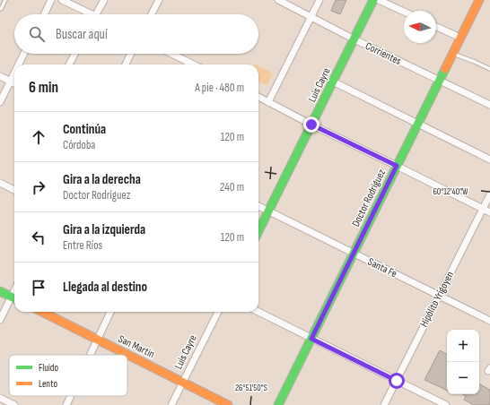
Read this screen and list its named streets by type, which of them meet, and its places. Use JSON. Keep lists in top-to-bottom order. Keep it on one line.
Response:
{"streets":{"street":["Corrientes","Luis Cayre","Doctor Rodríguez","Santa Fe","Hipólito Yrigoyen","San Martín"]},"crossings":[["Corrientes","Luis Cayre"],["Corrientes","Doctor Rodríguez"],["Luis Cayre","Santa Fe"],["Luis Cayre","San Martín"],["Doctor Rodríguez","Santa Fe"],["Santa Fe","Hipólito Yrigoyen"]],"legend":["Fluido","Lento"],"north":"left","page":{"search":"Buscar aquí","heading":["6 min","A pie · 480 m"],"list":[["Continúa","Córdoba","120 m"],["Gira a la derecha","Doctor Rodríguez","240 m"],["Gira a la izquierda","Entre Ríos","120 m"],"Llegada al destino"],"map_buttons":["+","−"]},"coordinates":["60°12'40\"W","26°51'50\"S"]}
